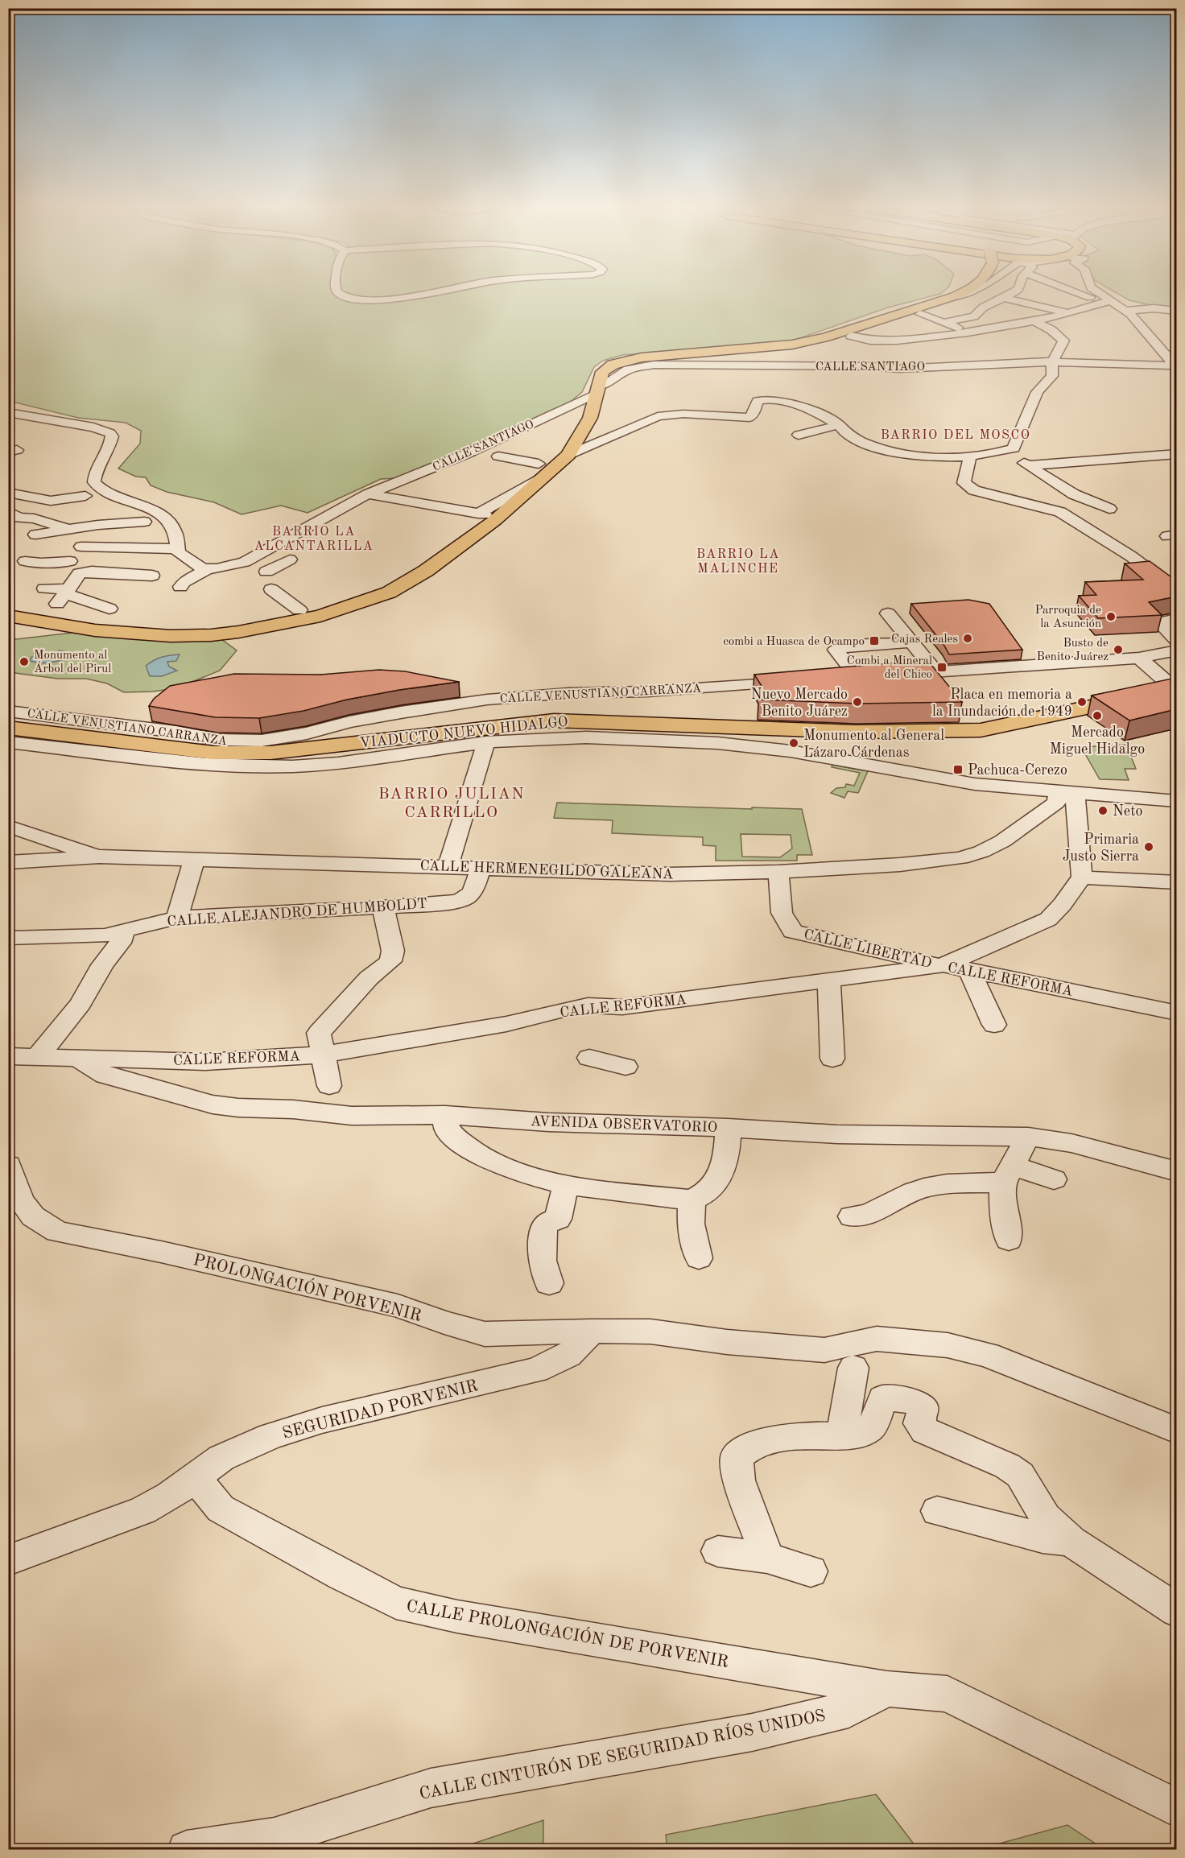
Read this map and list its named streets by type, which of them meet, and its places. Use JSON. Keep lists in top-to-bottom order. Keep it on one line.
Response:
{"streets":{"main road":["VIADUCTO NUEVO HIDALGO"],"street":["CALLE SANTIAGO","CALLE VENUSTIANO CARRANZA","CALLE HERMENEGILDO GALEANA","CALLE ALEJANDRO DE HUMBOLDT","CALLE LIBERTAD","CALLE REFORMA","AVENIDA OBSERVATORIO","PROLONGACIÓN PORVENIR","SEGURIDAD PORVENIR","CALLE PROLONGACIÓN DE PORVENIR","CALLE CINTURÓN DE SEGURIDAD RÍOS UNIDOS"]},"crossings":[["CALLE HERMENEGILDO GALEANA","CALLE ALEJANDRO DE HUMBOLDT"],["CALLE HERMENEGILDO GALEANA","CALLE LIBERTAD"],["CALLE LIBERTAD","CALLE REFORMA"],["CALLE REFORMA","AVENIDA OBSERVATORIO"],["PROLONGACIÓN PORVENIR","SEGURIDAD PORVENIR"],["SEGURIDAD PORVENIR","CALLE PROLONGACIÓN DE PORVENIR"],["CALLE PROLONGACIÓN DE PORVENIR","CALLE CINTURÓN DE SEGURIDAD RÍOS UNIDOS"]],"districts":["BARRIO DEL MOSCO","BARRIO LA ALCANTARILLA","BARRIO LA MALINCHE","BARRIO JULIAN CARRILLO"],"places":{"other":["Parroquia de la Asunción","Cajas Reales","Busto de Benito Juárez","Monumento al Árbol del Pirul","Nuevo Mercado Benito Juárez","Placa en memoria a la Inundación de 1949","Mercado Miguel Hidalgo","Monumento al General Lázaro Cárdenas","Neto","Primaria Justo Sierra"],"transit":["combi a Huasca de Ocampo","Combi a Mineral del Chico","Pachuca-Cerezo"]}}
